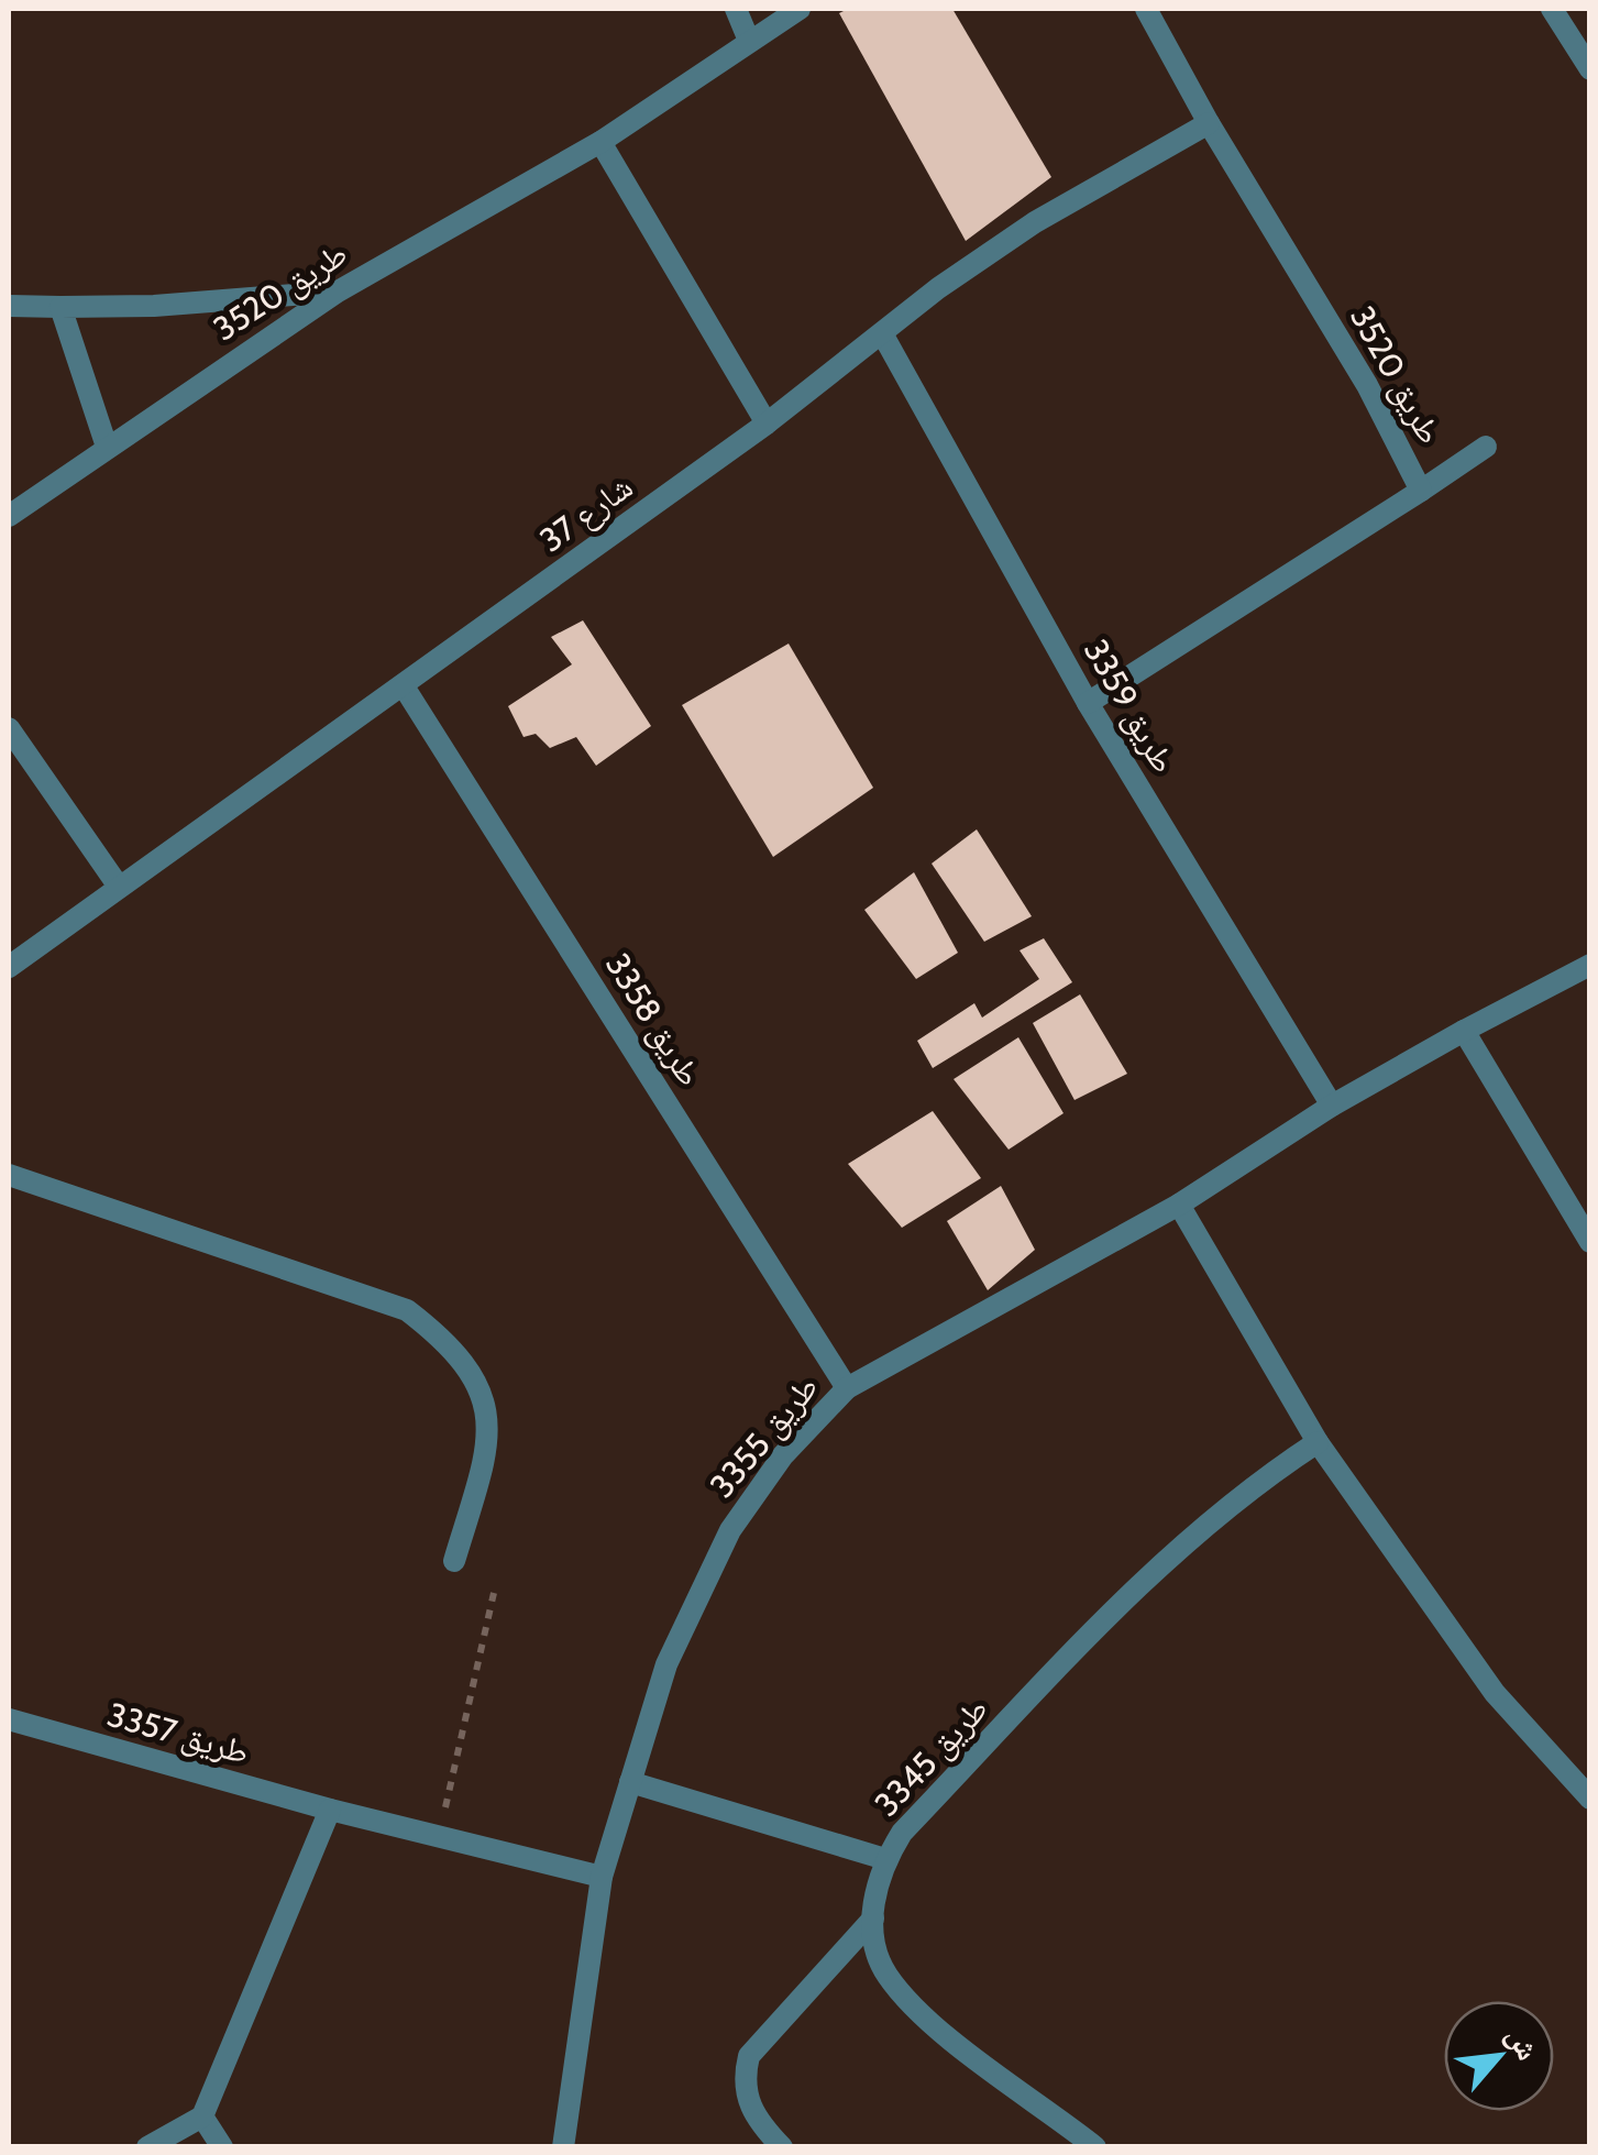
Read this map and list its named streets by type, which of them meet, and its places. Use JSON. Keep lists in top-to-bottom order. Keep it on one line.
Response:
{"streets":{"street":["طريق 3520","شارع 37","طريق 3359","طريق 3358","طريق 3355","طريق 3357","طريق 3345"]},"crossings":[["طريق 3520","شارع 37"],["طريق 3520","طريق 3359"],["شارع 37","طريق 3359"],["شارع 37","طريق 3358"],["طريق 3359","طريق 3355"],["طريق 3358","طريق 3355"],["طريق 3355","طريق 3357"]],"north":"top right"}
